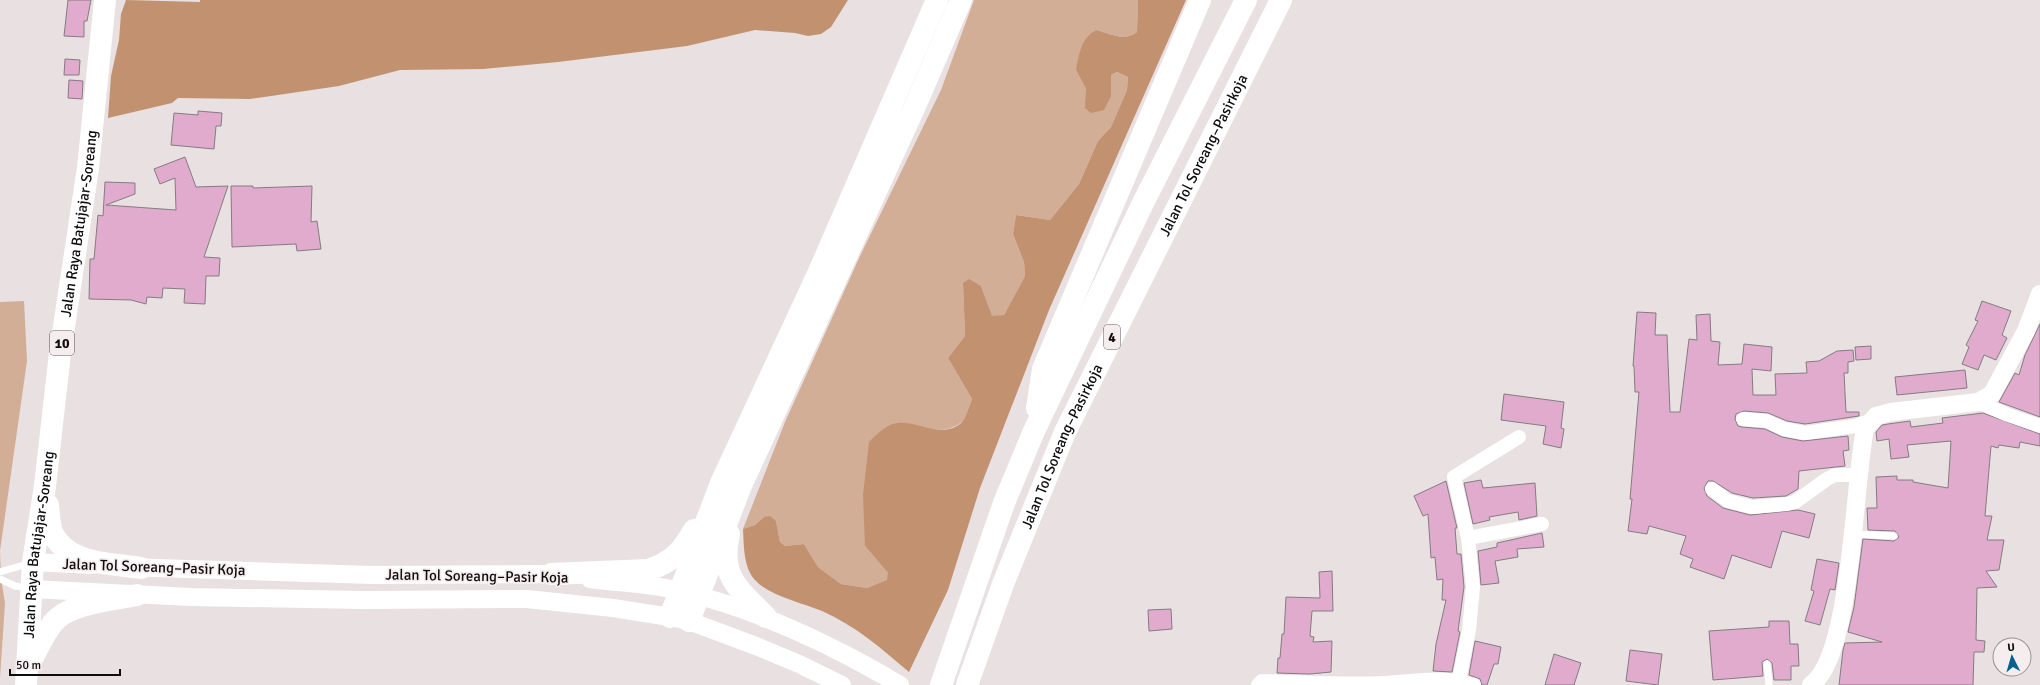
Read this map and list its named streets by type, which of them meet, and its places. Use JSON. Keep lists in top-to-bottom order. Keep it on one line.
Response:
{"streets":{"highway":["Jalan Tol Soreang–Pasirkoja","Jalan Raya Batujajar-Soreang","4","10"],"street":["Jalan Tol Soreang–Pasir Koja"]},"crossings":[["Jalan Raya Batujajar-Soreang","Jalan Tol Soreang–Pasir Koja"]],"scale_bar":"50 m","north":"top"}
